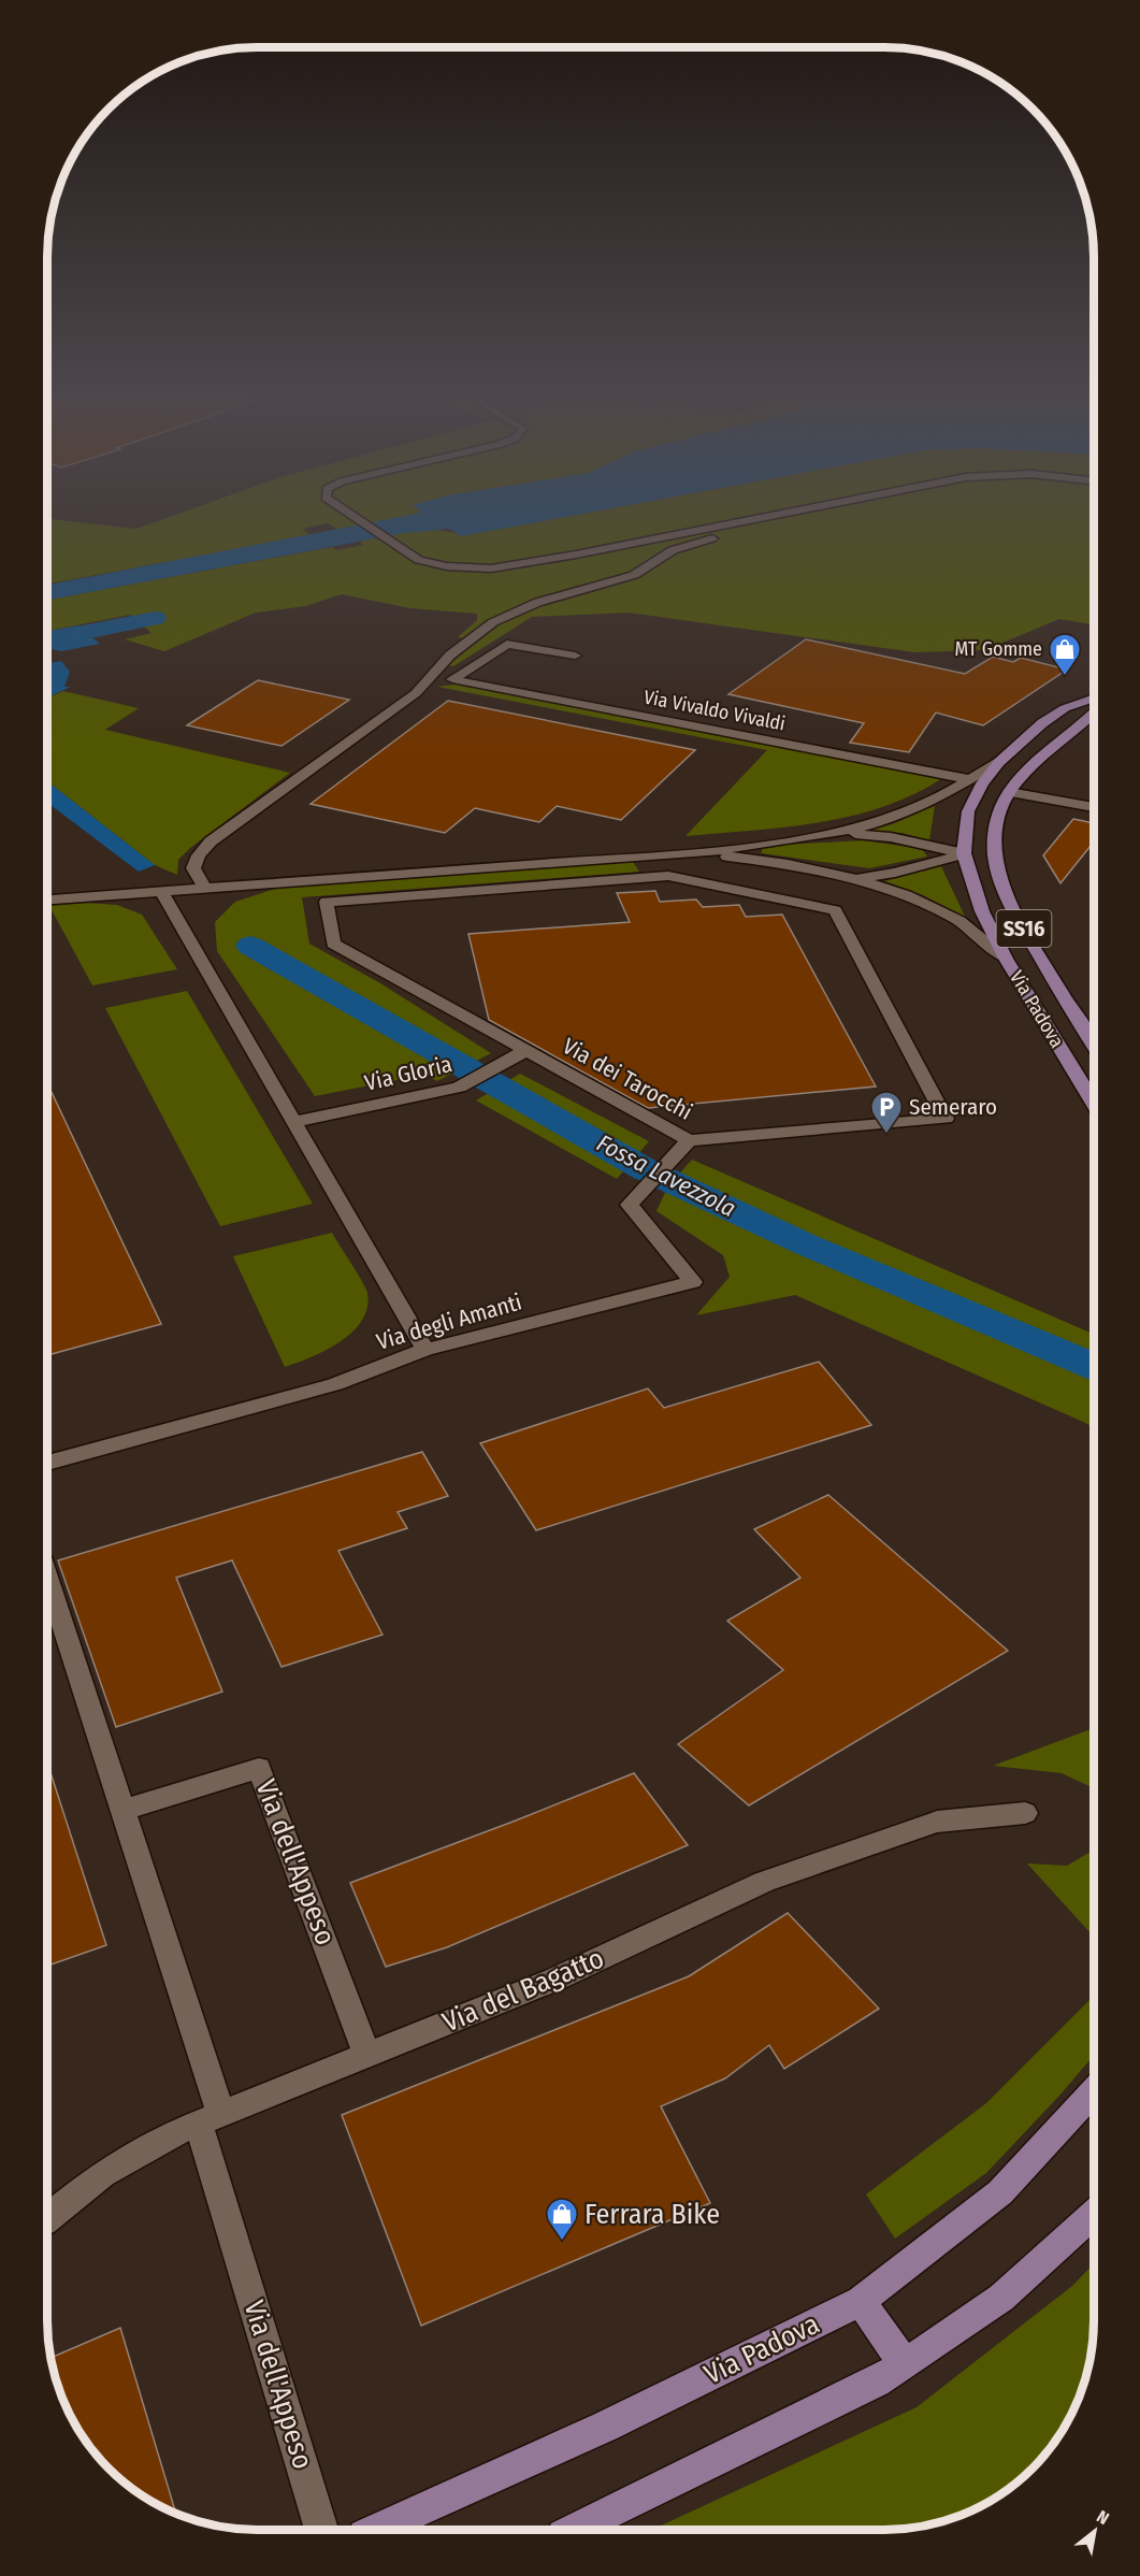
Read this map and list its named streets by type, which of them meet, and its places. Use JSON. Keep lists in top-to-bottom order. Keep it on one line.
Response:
{"streets":{"main road":["SS16","Via Padova"],"street":["Via Vivaldo Vivaldi","Via Gloria","Via dei Tarocchi","Via degli Amanti","Via dell'Appeso","Via del Bagatto"]},"crossings":[["Via Vivaldo Vivaldi","Via Padova"],["Via Gloria","Via dei Tarocchi"],["Via dei Tarocchi","Via degli Amanti"],["Via dell'Appeso","Via del Bagatto"]],"water":["Fossa Lavezzola"],"places":{"shop":["MT Gomme","Ferrara Bike"],"parking":["Semeraro"]},"north":"top right"}
